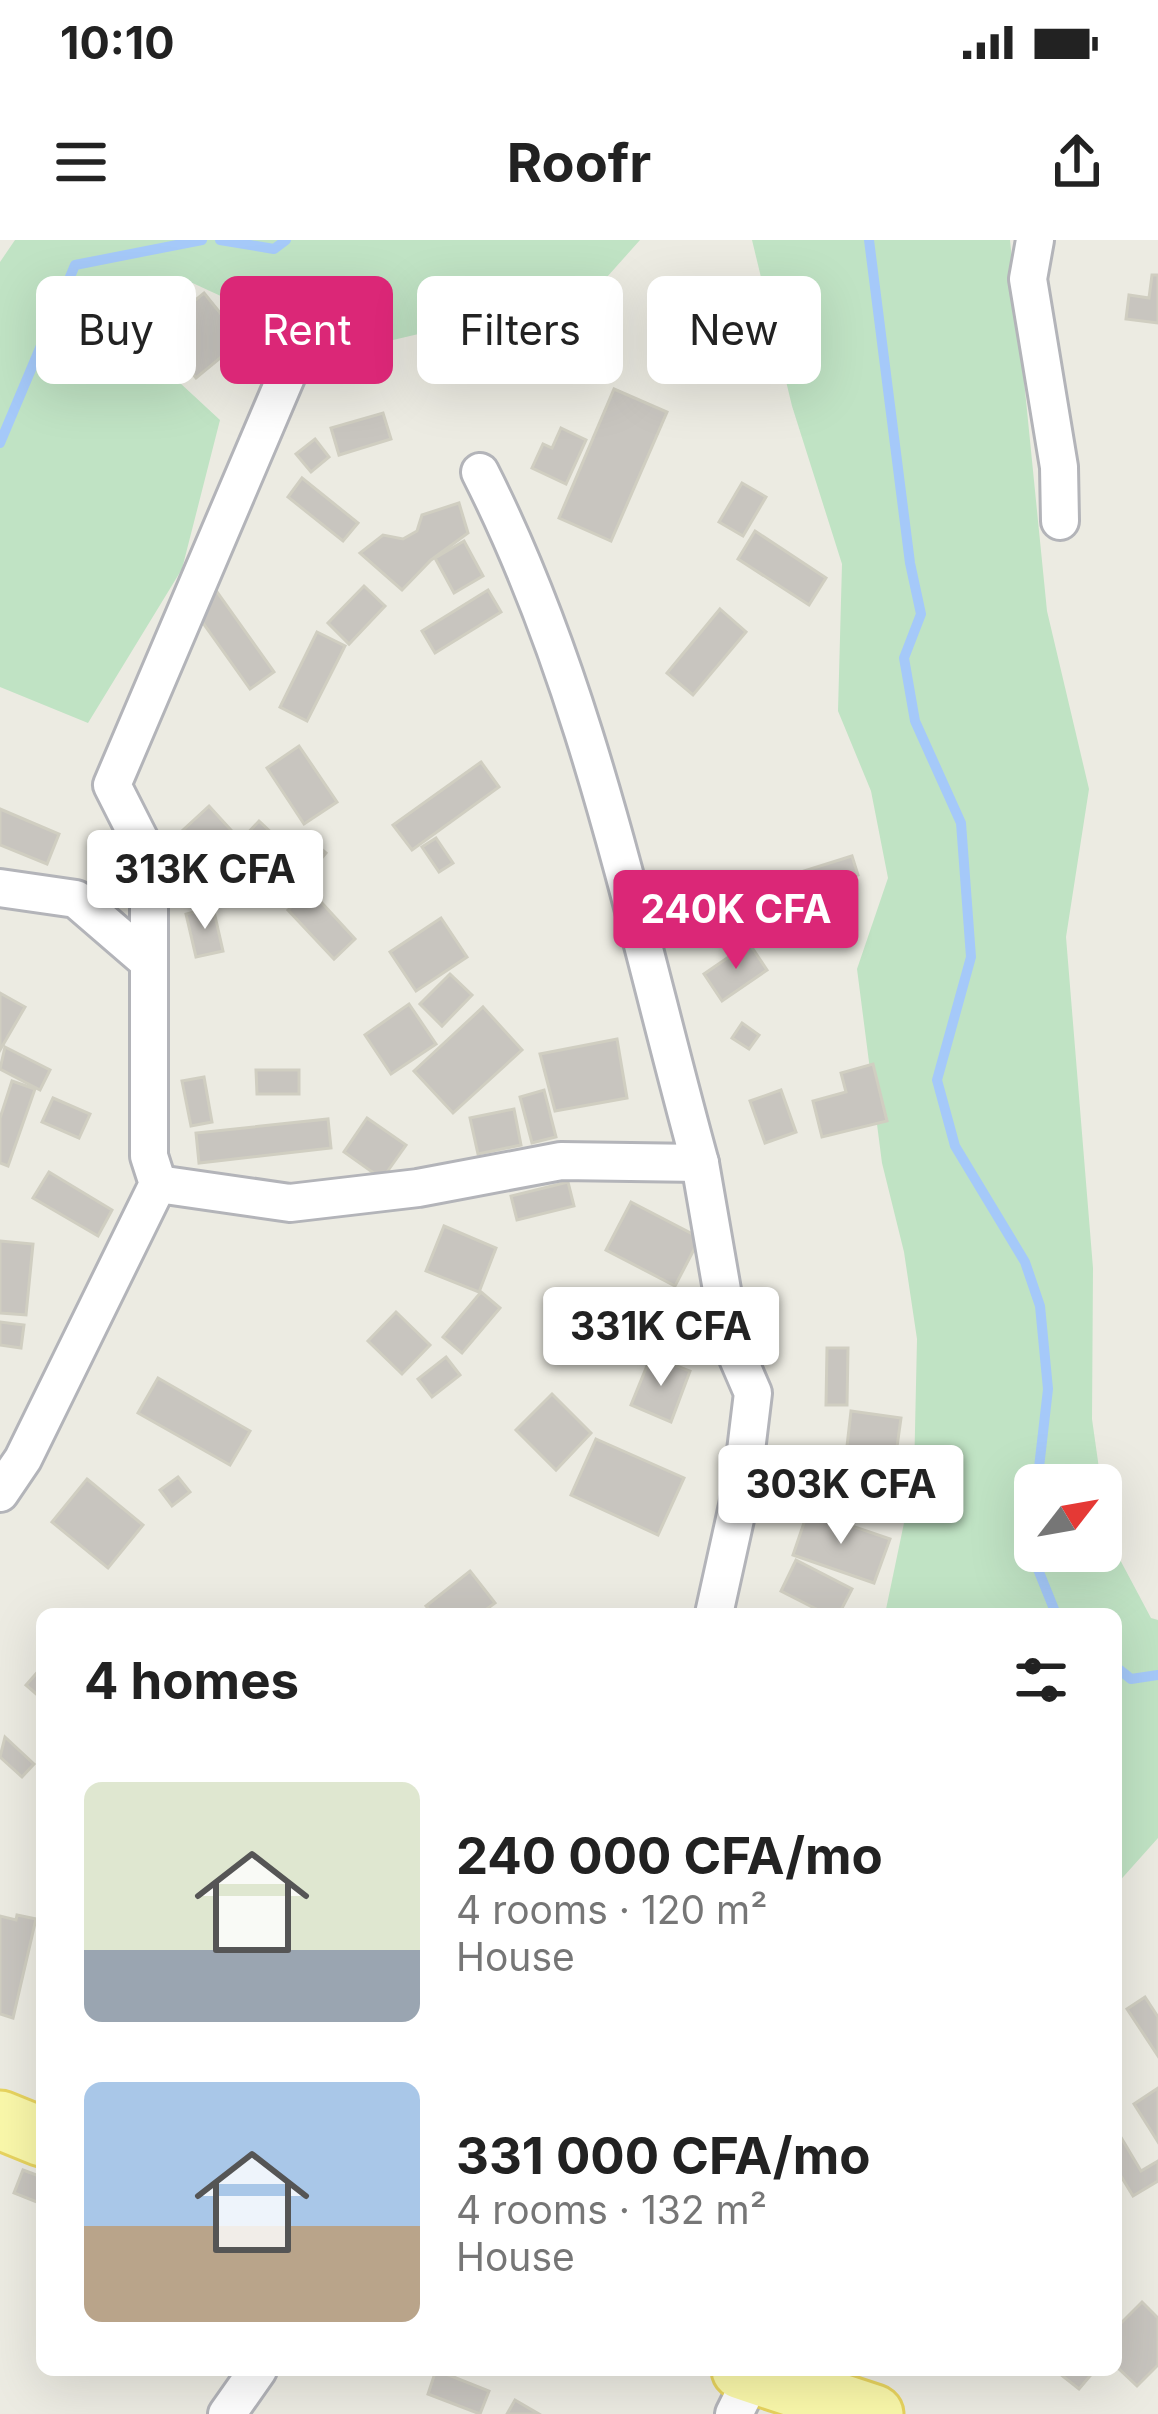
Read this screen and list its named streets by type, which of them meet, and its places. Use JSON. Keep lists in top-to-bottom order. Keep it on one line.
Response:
{"north":"top right","page":{"status":"10:10","header":"Roofr","chip":["Buy","Rent","Filters","New"],"price":["313K CFA","240K CFA","331K CFA","303K CFA"],"heading":"4 homes","list":[{"name":"240 000 CFA/mo","note":"4 rooms · 120 m² · House"},{"name":"331 000 CFA/mo","note":"4 rooms · 132 m² · House"}]}}
